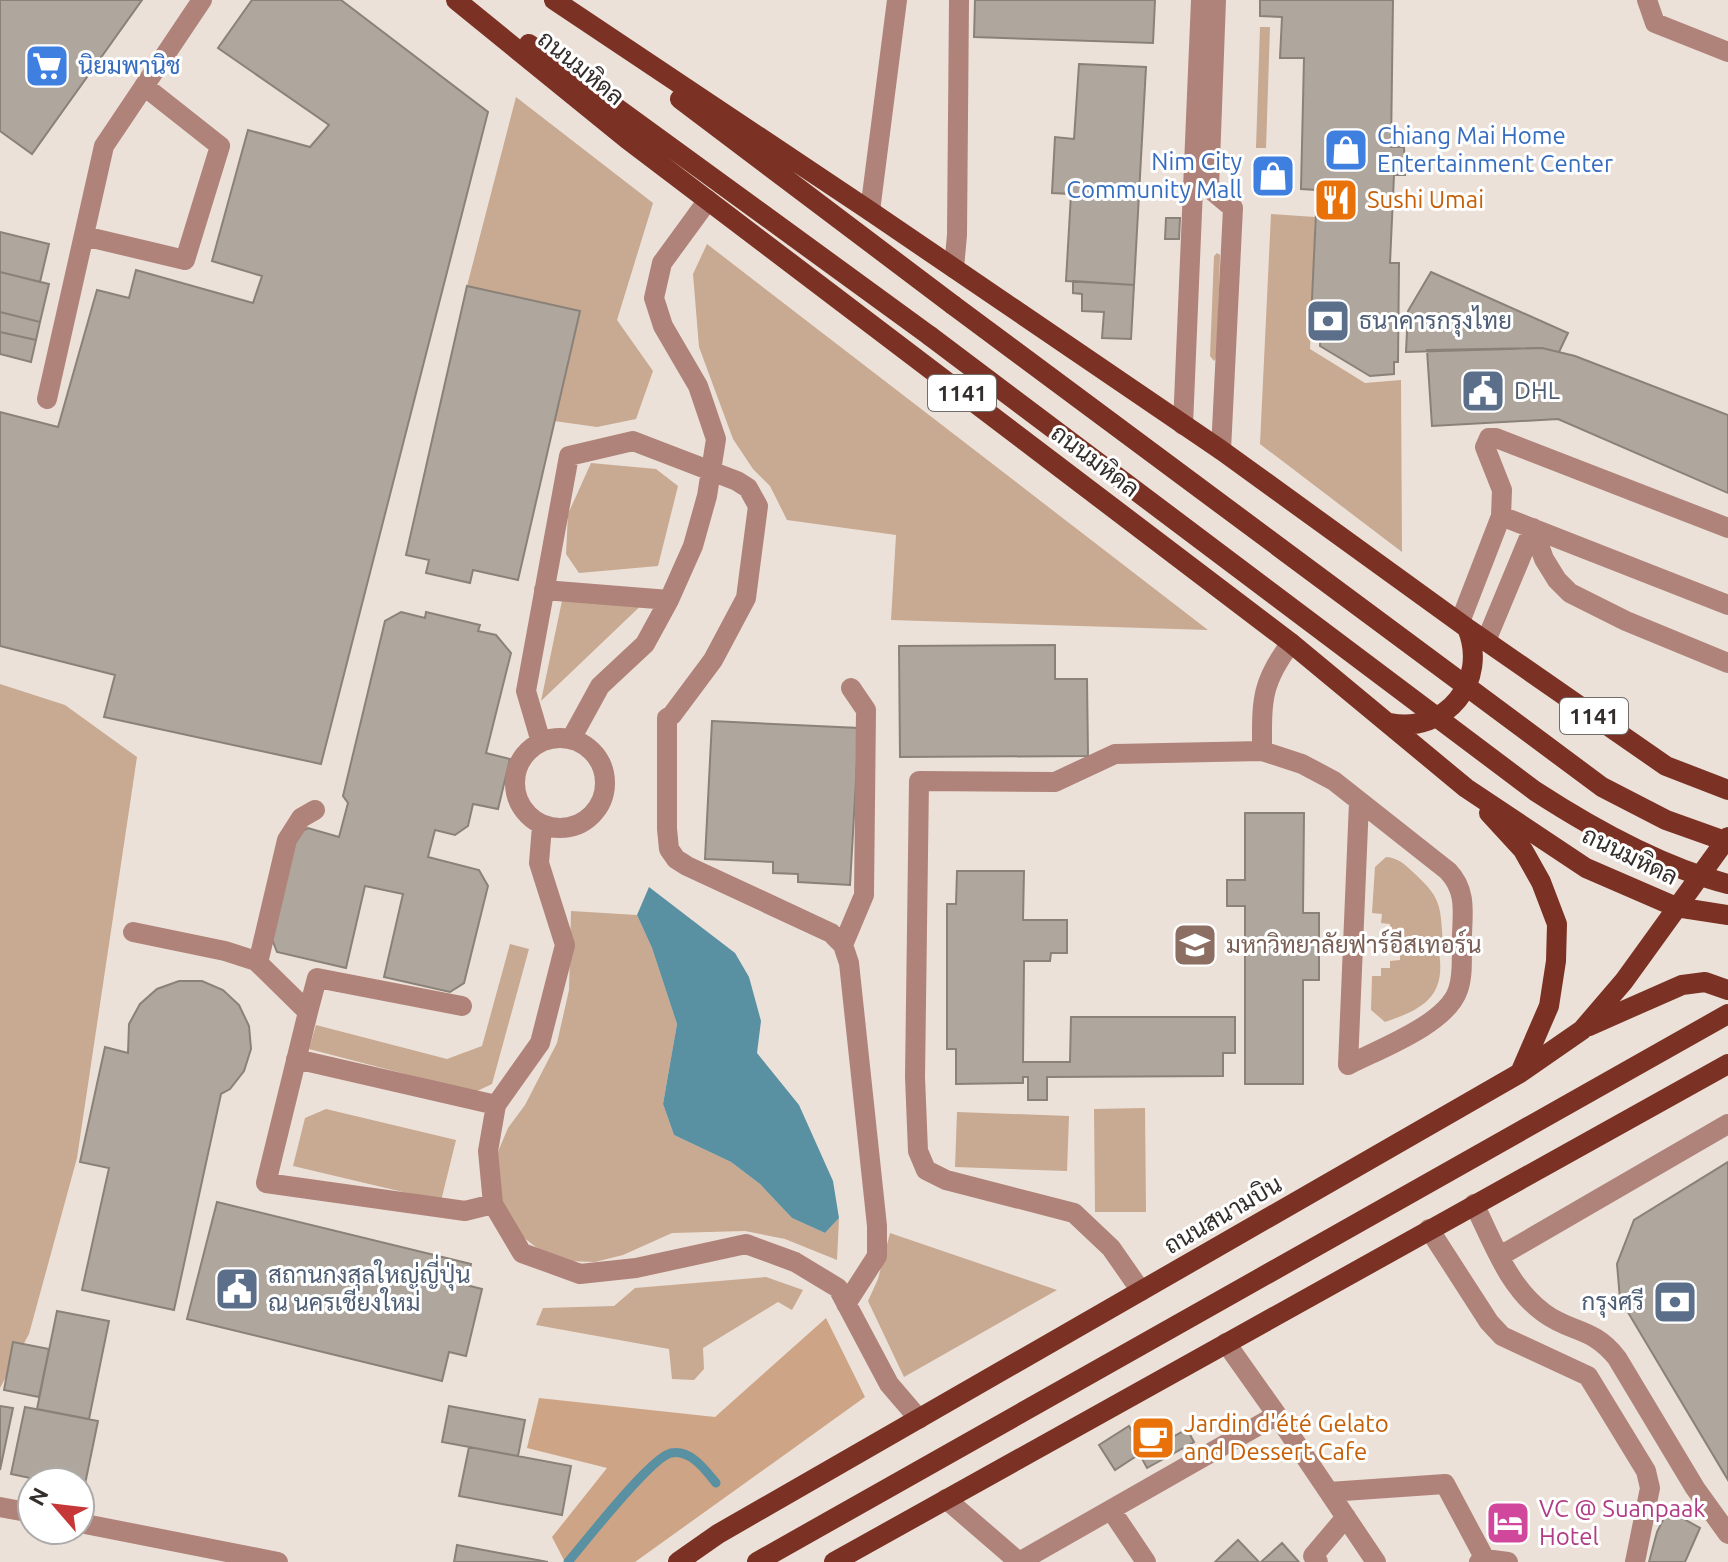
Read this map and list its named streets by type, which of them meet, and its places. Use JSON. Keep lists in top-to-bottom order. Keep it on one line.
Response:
{"streets":{"main road":["ถนนมหิดล","1141","ถนนสนามบิน"]},"crossings":[["ถนนมหิดล","ถนนสนามบิน"]],"places":{"supermarket":["นิยมพานิช"],"shop":["Chiang Mai Home Entertainment Center","Nim City Community Mall"],"restaurant":["Sushi Umai"],"bank":["ธนาคารกรุงไทย","กรุงศรี"],"public building":["DHL","สถานกงสุลใหญ่ญี่ปุ่น ณ นครเชียงใหม่"],"school or university":["มหาวิทยาลัยฟาร์อีสเทอร์น"],"cafe":["Jardin d'été Gelato and Dessert Cafe"],"hotel":["VC @ Suanpaak Hotel"]},"north":"top left"}
